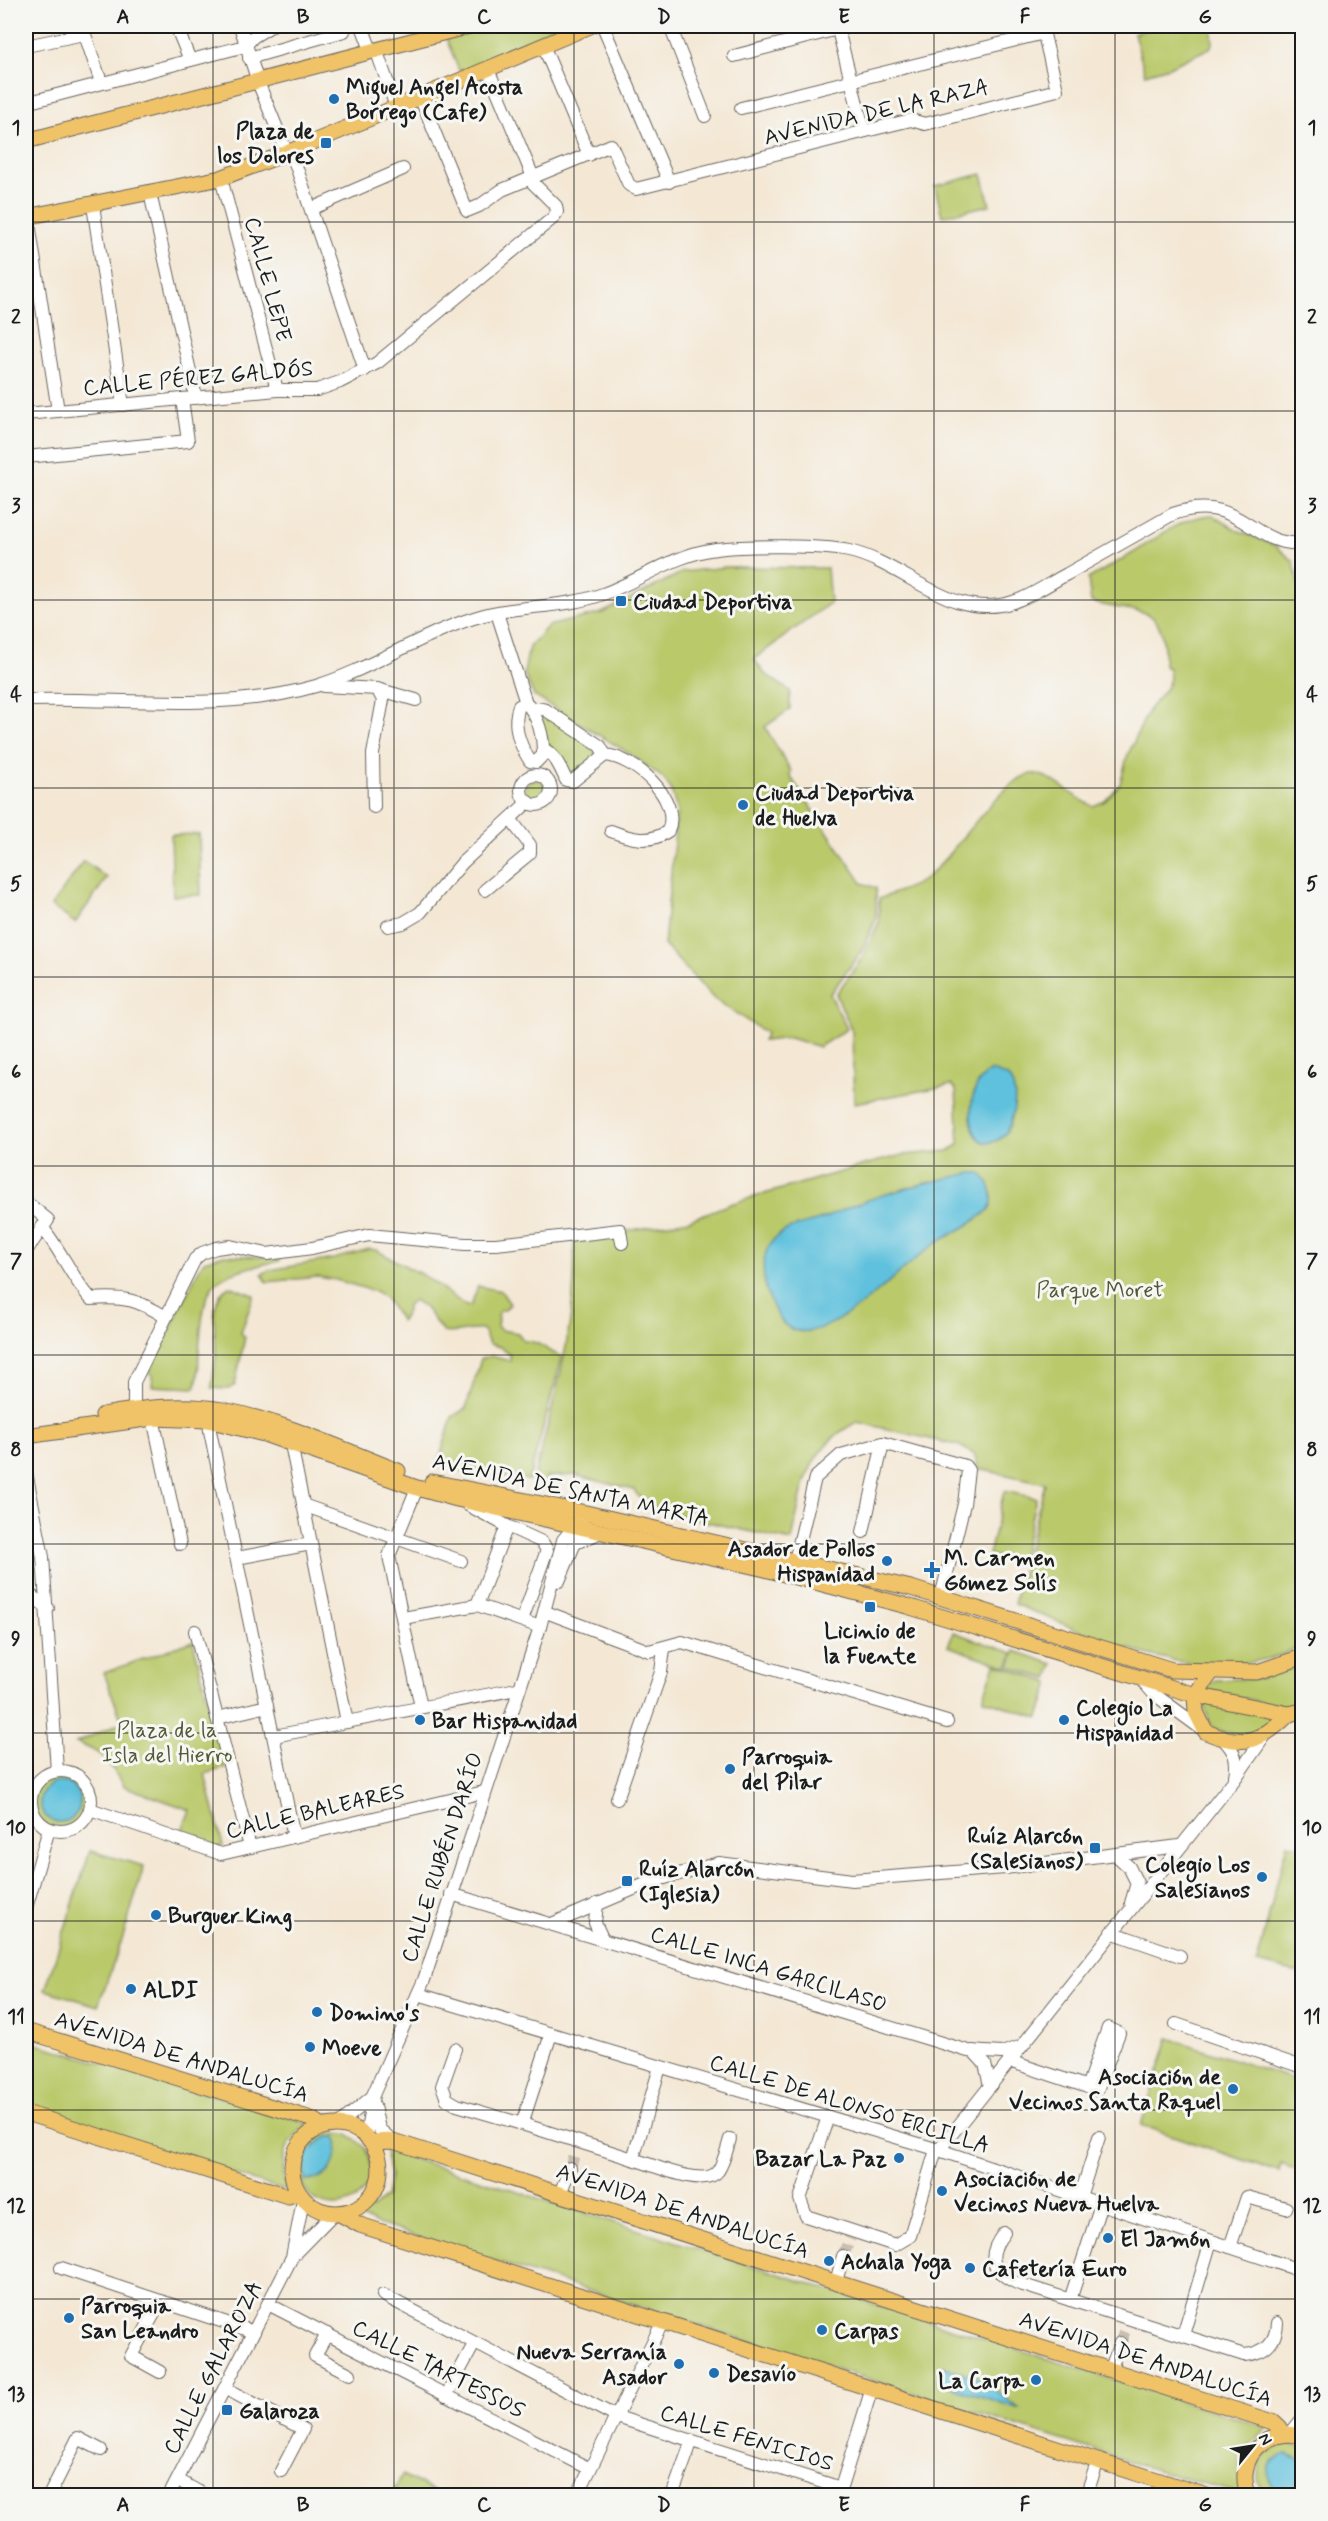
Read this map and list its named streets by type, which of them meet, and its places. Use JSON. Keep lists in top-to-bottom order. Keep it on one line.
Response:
{"streets":{"main road":["AVENIDA DE SANTA MARTA","AVENIDA DE ANDALUCÍA"],"street":["AVENIDA DE LA RAZA","CALLE LEPE","CALLE PÉREZ GALDÓS","CALLE BALEARES","CALLE RUBÉN DARÍO","CALLE INCA GARCILASO","CALLE DE ALONSO ERCILLA","CALLE GALAROZA","CALLE TARTESSOS","CALLE FENICIOS"]},"crossings":[["CALLE LEPE","CALLE PÉREZ GALDÓS"],["AVENIDA DE SANTA MARTA","CALLE RUBÉN DARÍO"],["CALLE BALEARES","CALLE RUBÉN DARÍO"],["CALLE RUBÉN DARÍO","CALLE INCA GARCILASO"],["CALLE RUBÉN DARÍO","AVENIDA DE ANDALUCÍA"],["CALLE RUBÉN DARÍO","CALLE DE ALONSO ERCILLA"],["CALLE RUBÉN DARÍO","CALLE GALAROZA"],["AVENIDA DE ANDALUCÍA","CALLE GALAROZA"],["CALLE GALAROZA","CALLE TARTESSOS"]],"parks":["Parque Moret","Plaza de la Isla del Hierro"],"places":{"other":["Miguel Angel Acosta Borrego (Cafe)","Ciudad Deportiva de Huelva","Asador de Pollos Hispanidad","Bar Hispanidad","Colegio La Hispanidad","Parroquia del Pilar","Colegio Los Salesianos","Burguer King","ALDI","Domino's","Moeve","Asociación de Vecinos Santa Raquel","Bazar La Paz","Asociación de Vecinos Nueva Huelva","El Jamón","Achala Yoga","Cafetería Euro","Parroquia San Leandro","Carpas","Nueva Serranía Asador","Desavío","La Carpa"],"transit":["Plaza de los Dolores","Ciudad Deportiva","Licinio de la Fuente","Ruíz Alarcón (Salesianos)","Ruíz Alarcón (Iglesia)","Galaroza"],"health":["M. Carmen Gómez Solís"]},"north":"top right","grid":{"columns":["A","B","C","D","E","F","G"],"rows":["1","2","3","4","5","6","7","8","9","10","11","12","13"]}}
